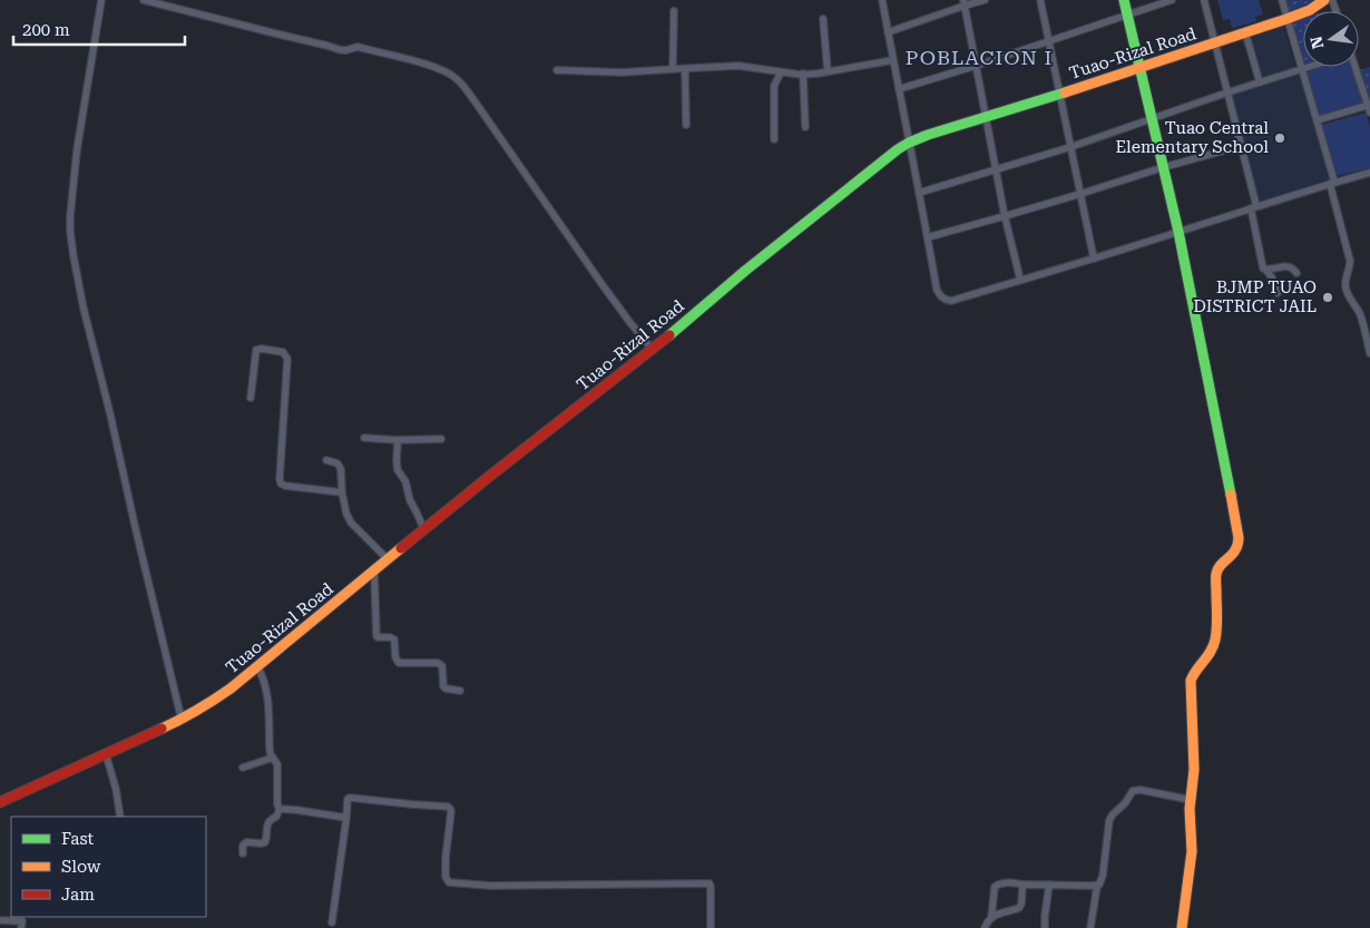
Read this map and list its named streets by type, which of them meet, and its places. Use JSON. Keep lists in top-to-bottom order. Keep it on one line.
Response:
{"streets":{"main road":["Tuao-Rizal Road"]},"districts":["POBLACION I"],"places":["Tuao Central Elementary School","BJMP TUAO DISTRICT JAIL"],"legend":["Fast","Slow","Jam"],"scale_bar":"200 m","north":"left"}
